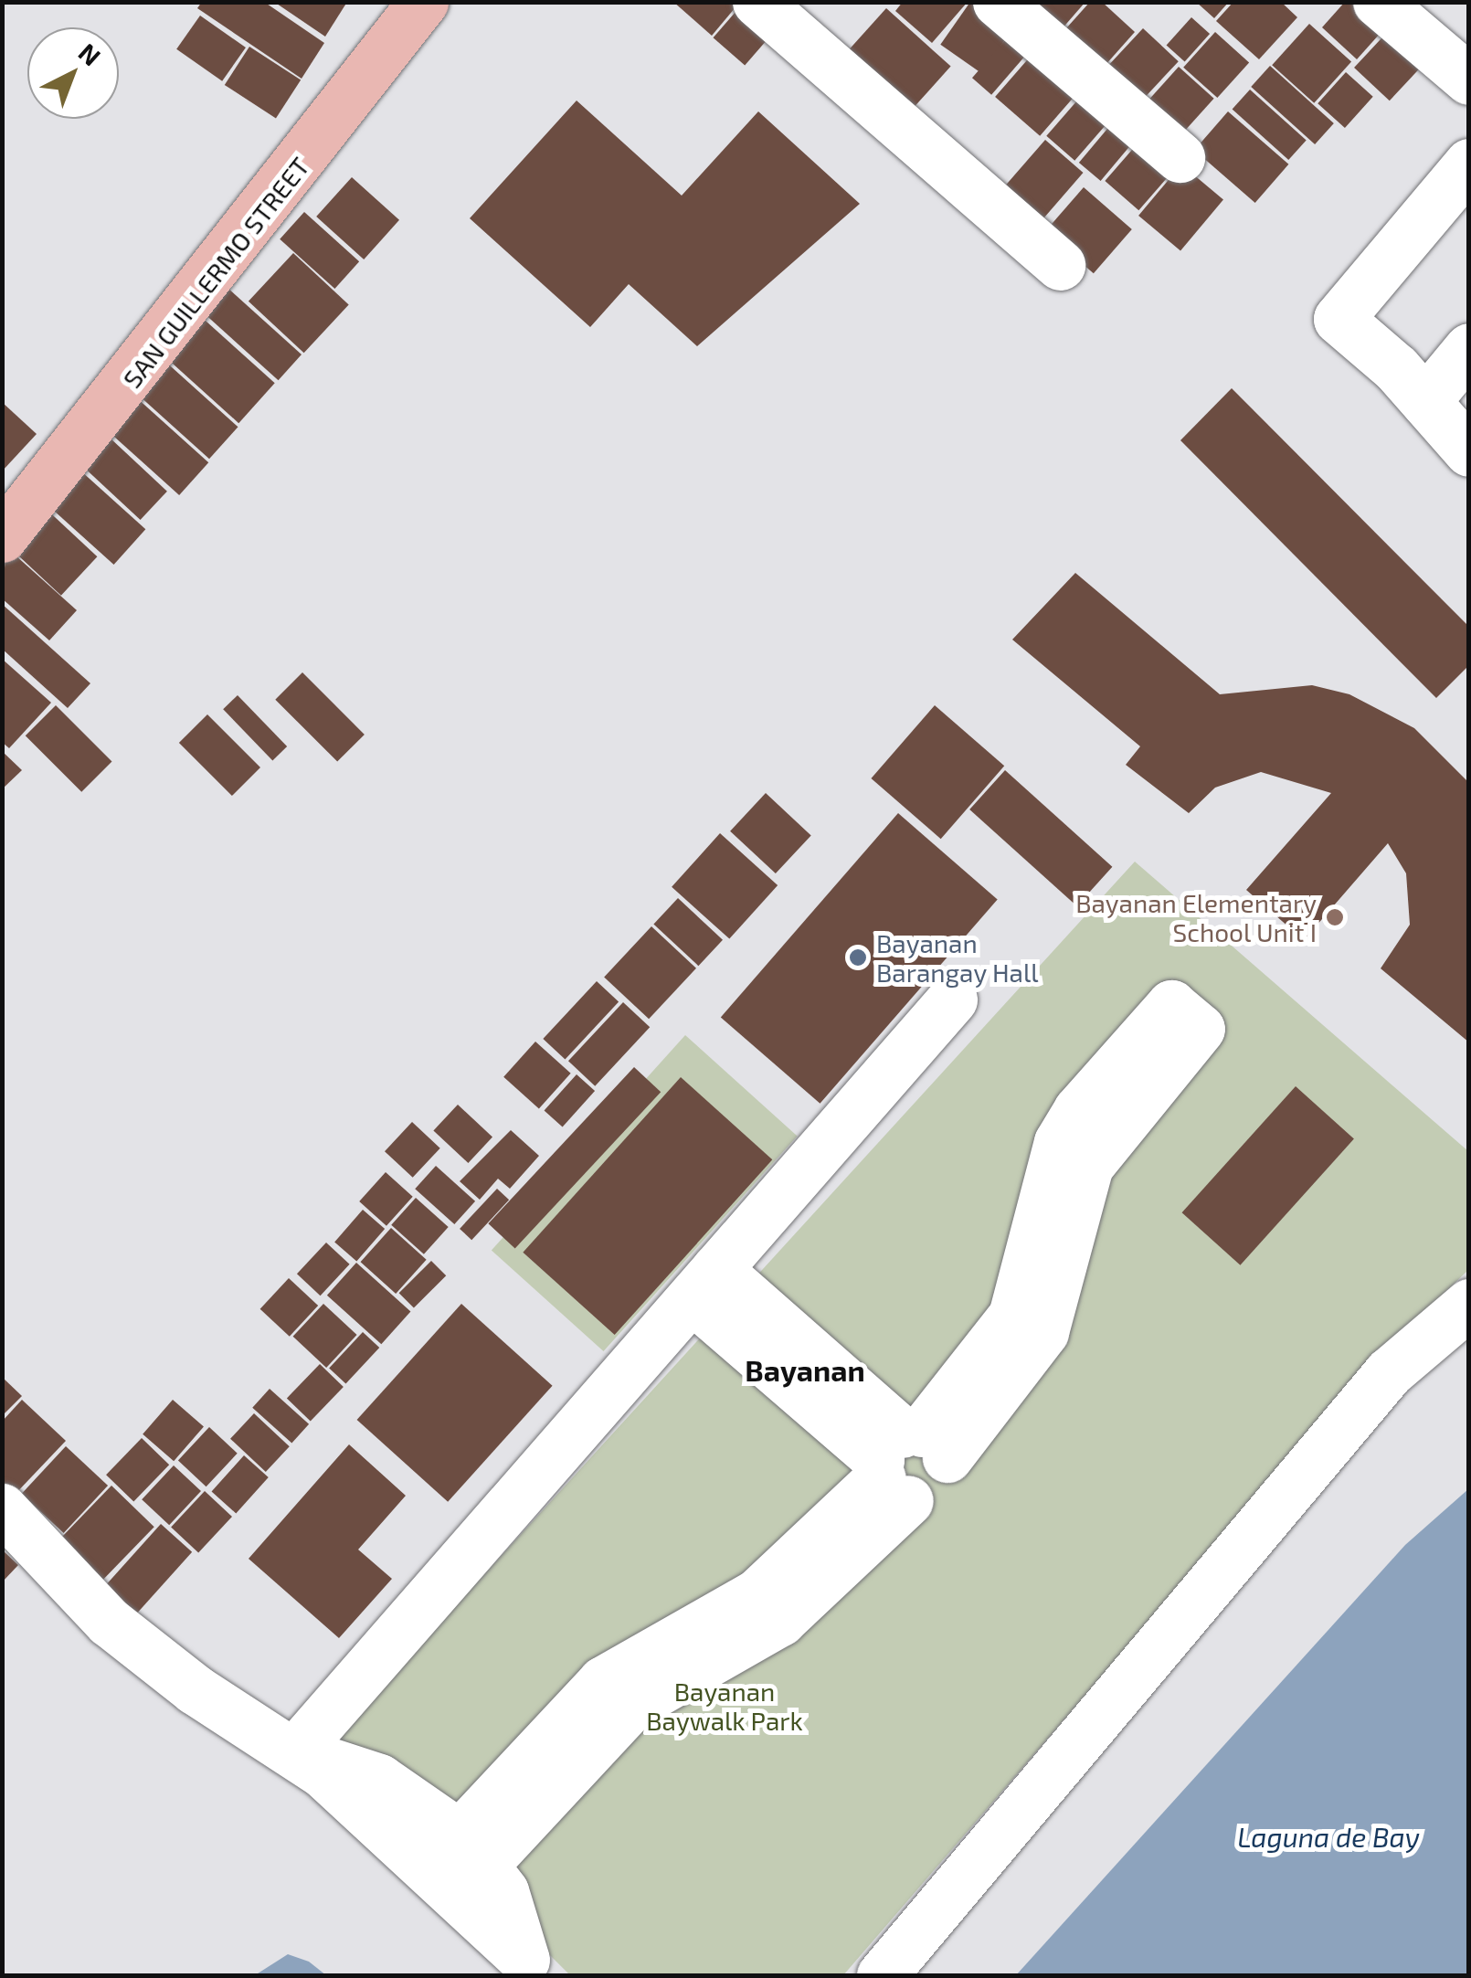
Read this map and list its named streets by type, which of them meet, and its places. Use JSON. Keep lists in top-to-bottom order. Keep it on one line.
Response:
{"streets":{"main road":["SAN GUILLERMO STREET"]},"districts":["Bayanan"],"water":["Laguna de Bay"],"parks":["Bayanan Baywalk Park"],"places":["Bayanan Elementary School Unit I","Bayanan Barangay Hall"],"north":"top right"}
